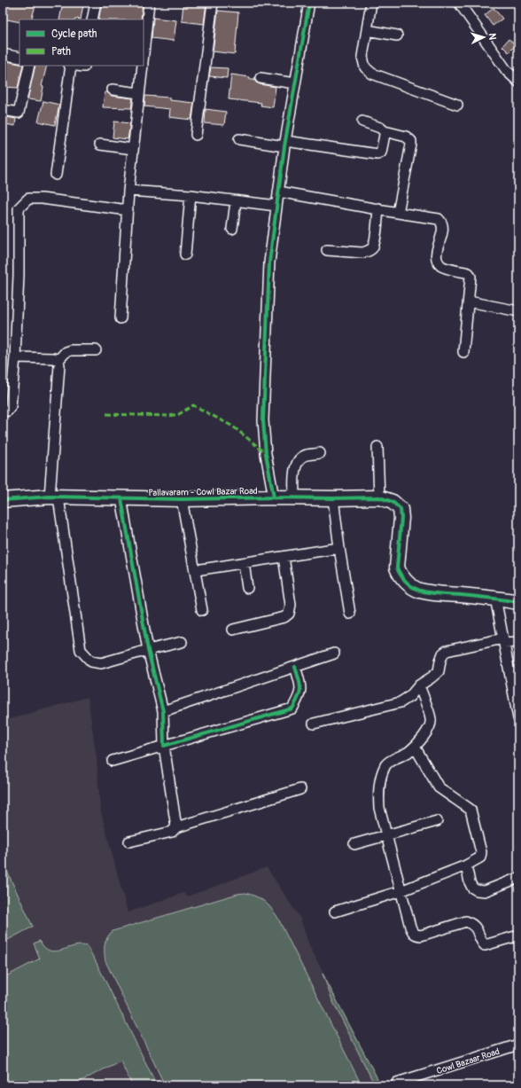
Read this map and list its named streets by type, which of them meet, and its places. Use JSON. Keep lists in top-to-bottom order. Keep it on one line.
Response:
{"streets":{"street":["Pallavaram - Cowl Bazar Road","Cowl Bazaar Road"]},"legend":["Cycle path","Path"],"north":"right"}
